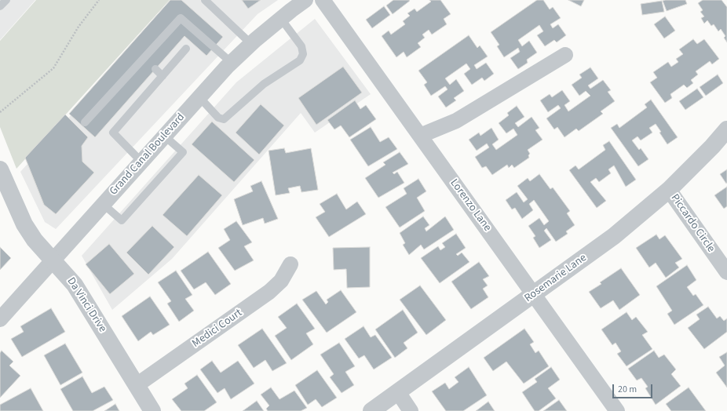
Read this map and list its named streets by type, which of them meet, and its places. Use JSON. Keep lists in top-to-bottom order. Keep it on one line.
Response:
{"streets":{"street":["Grand Canal Boulevard","Lorenzo Lane","Piccardo Circle","Rosemarie Lane","Da Vinci Drive","Medici Court"]},"crossings":[["Grand Canal Boulevard","Da Vinci Drive"],["Lorenzo Lane","Rosemarie Lane"],["Piccardo Circle","Rosemarie Lane"],["Da Vinci Drive","Medici Court"]],"scale_bar":"20 m"}
